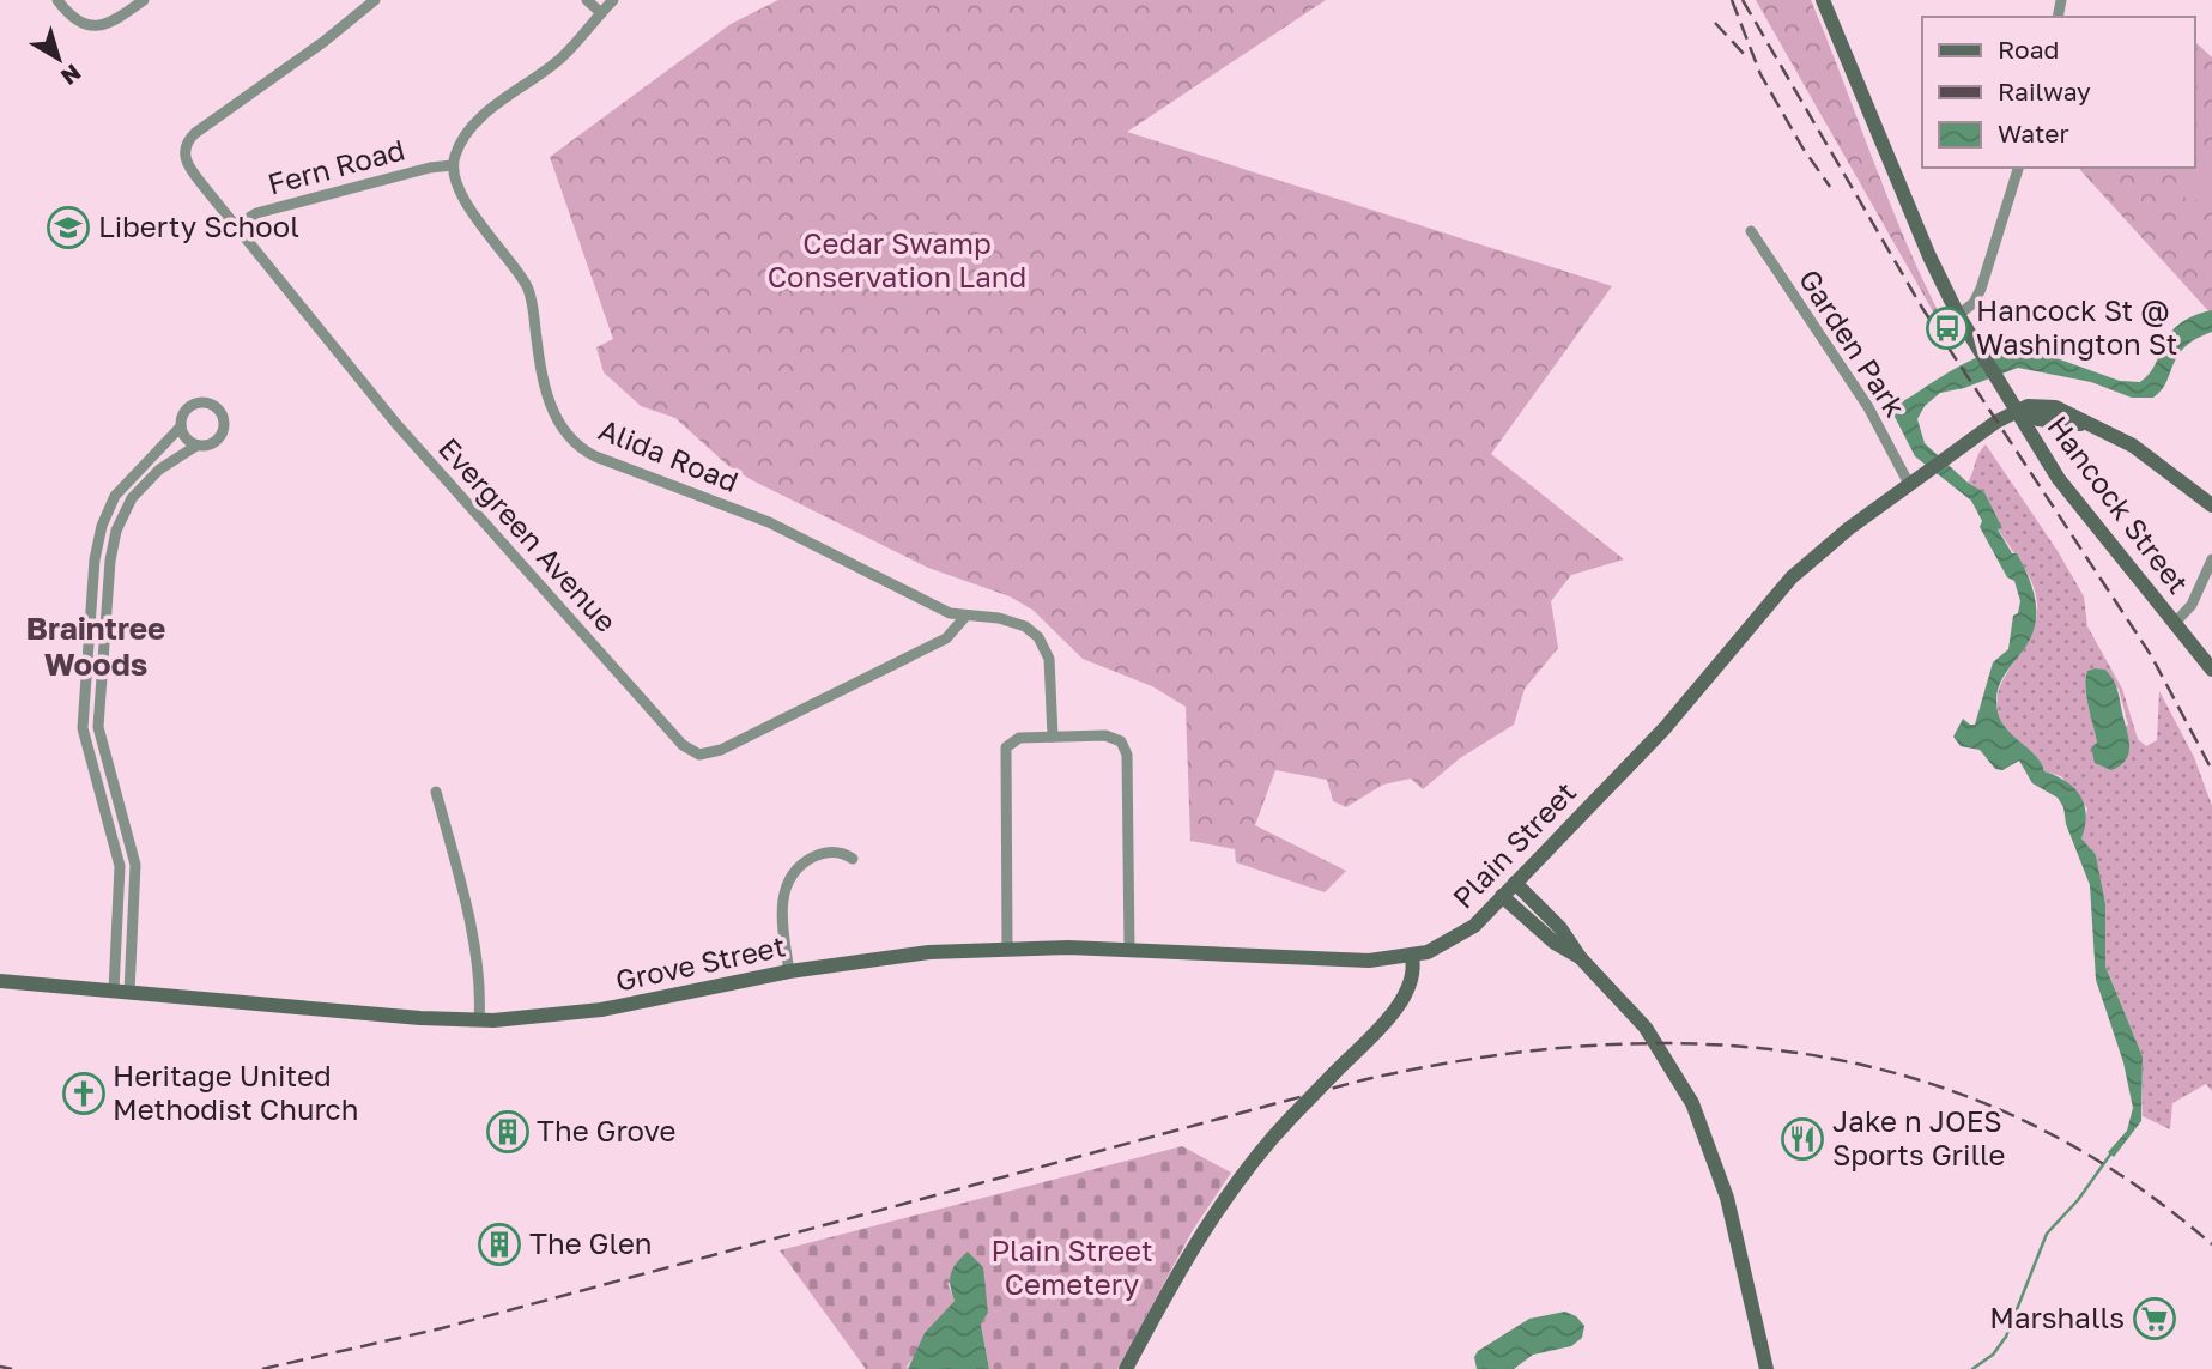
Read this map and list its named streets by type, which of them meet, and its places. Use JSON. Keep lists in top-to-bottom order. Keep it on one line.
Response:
{"streets":{"main road":["Hancock Street","Plain Street","Grove Street"],"street":["Fern Road","Garden Park","Alida Road","Evergreen Avenue"]},"crossings":[["Fern Road","Alida Road"],["Fern Road","Evergreen Avenue"],["Garden Park","Plain Street"],["Alida Road","Evergreen Avenue"],["Hancock Street","Plain Street"],["Plain Street","Grove Street"]],"districts":["Braintree Woods"],"parks":["Cedar Swamp Conservation Land","Plain Street Cemetery"],"places":{"school or university":["Liberty School"],"bus stop":["Hancock St @ Washington St"],"church":["Heritage United Methodist Church"],"building":["The Grove","The Glen"],"restaurant":["Jake n JOES Sports Grille"],"supermarket":["Marshalls"]},"legend":["Road","Railway","Water"],"north":"bottom right"}
